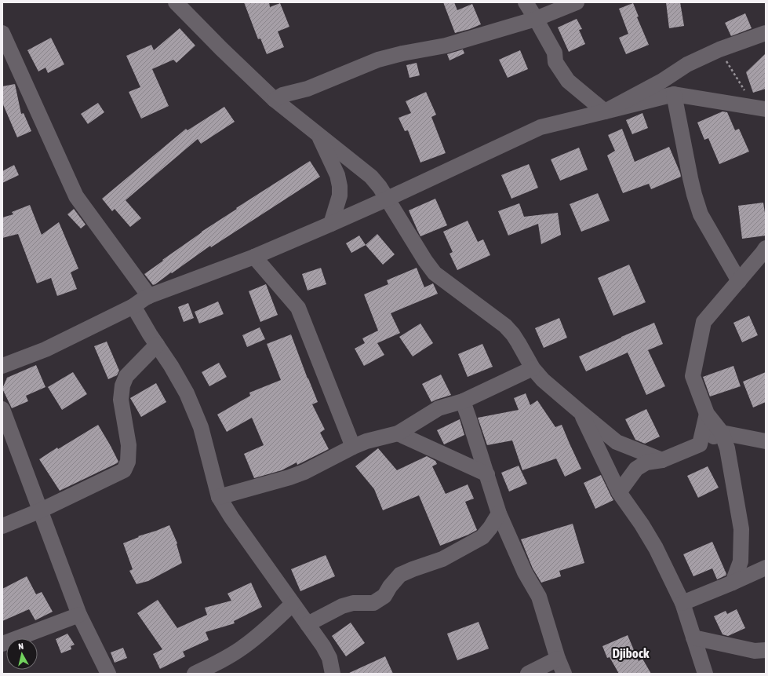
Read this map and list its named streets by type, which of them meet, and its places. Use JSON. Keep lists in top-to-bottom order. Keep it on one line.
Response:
{"districts":["Djibock"],"north":"top"}
